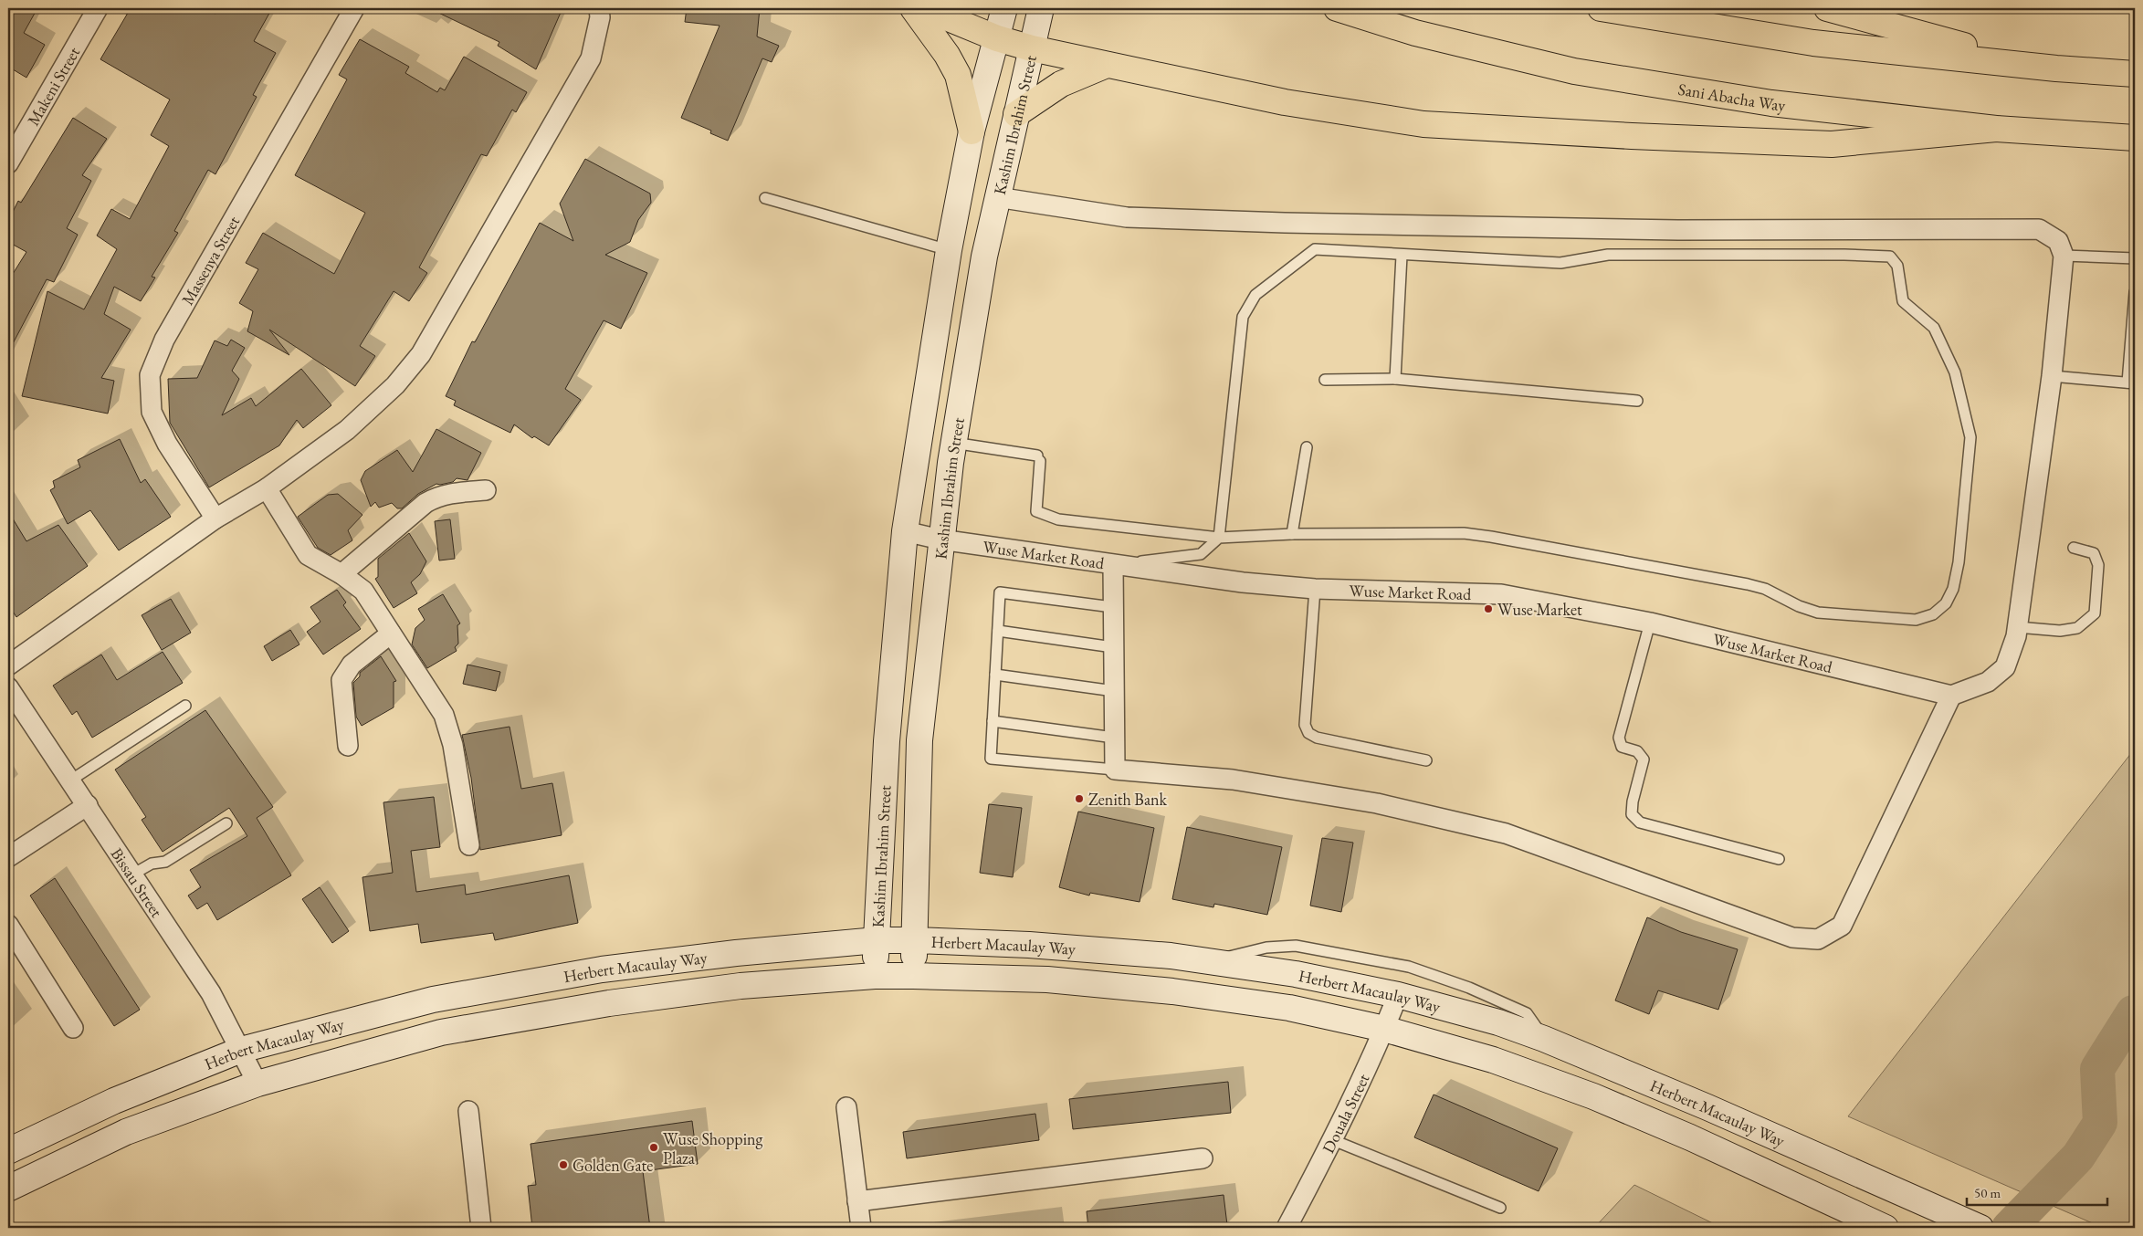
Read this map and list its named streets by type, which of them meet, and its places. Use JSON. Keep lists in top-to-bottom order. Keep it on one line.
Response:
{"streets":{"highway":["Sani Abacha Way"],"main road":["Kashim Ibrahim Street","Herbert Macaulay Way"],"street":["Makeni Street","Massenya Street","Wuse Market Road","Bissau Street","Douala Street"]},"crossings":[["Kashim Ibrahim Street","Wuse Market Road"],["Kashim Ibrahim Street","Herbert Macaulay Way"],["Bissau Street","Herbert Macaulay Way"],["Herbert Macaulay Way","Douala Street"]],"places":["Wuse Market","Zenith Bank","Wuse Shopping Plaza","Golden Gate"],"scale_bar":"50 m"}
